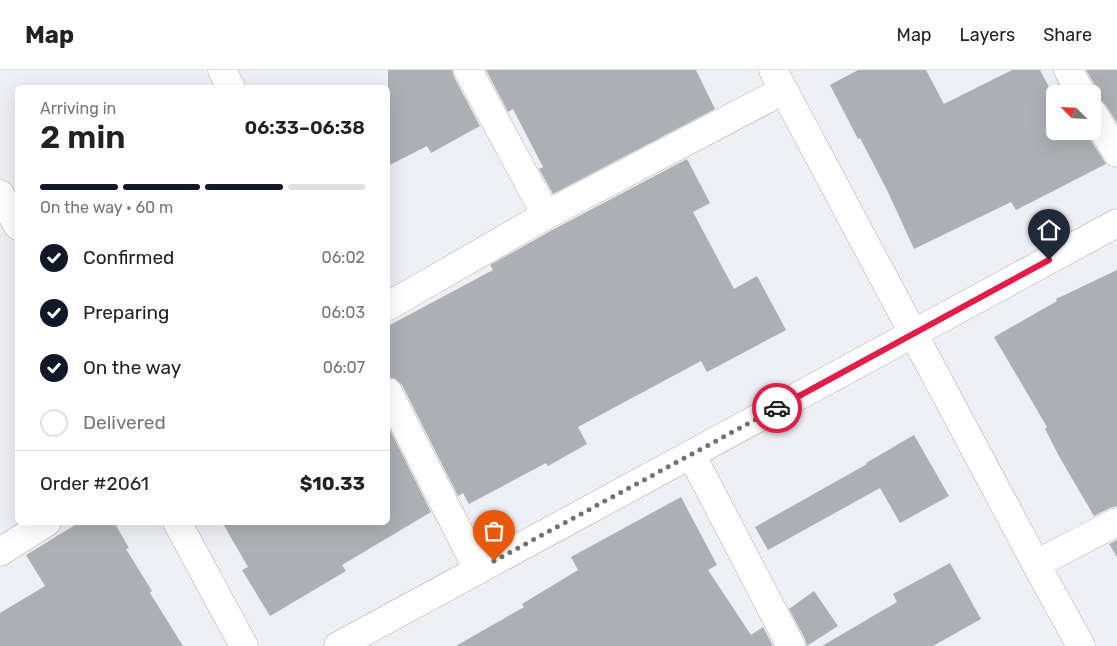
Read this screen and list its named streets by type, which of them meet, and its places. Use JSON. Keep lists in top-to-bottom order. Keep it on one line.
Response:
{"north":"top left","page":{"header":"Map","nav":["Map","Layers","Share"],"heading":["2 min","Arriving in","06:33–06:38"],"panel":["Order #2061","$10.33"],"bar":"On the way · 60 m","list":[["Confirmed","06:02"],["Preparing","06:03"],["On the way","06:07"],"Delivered"]}}
